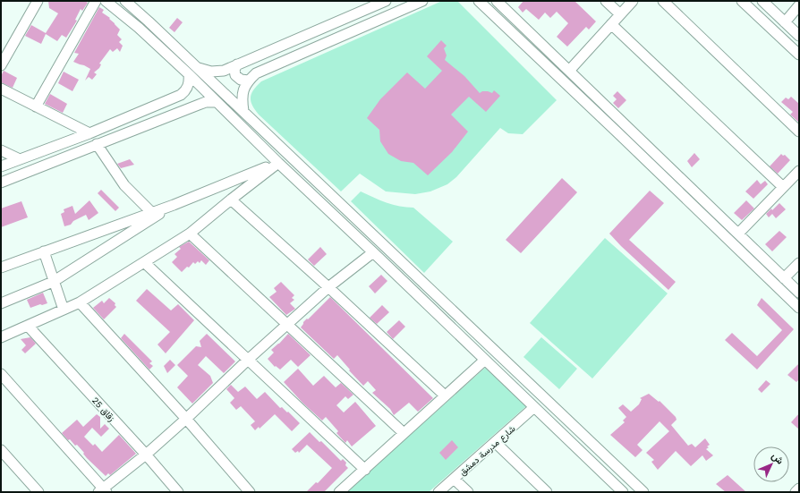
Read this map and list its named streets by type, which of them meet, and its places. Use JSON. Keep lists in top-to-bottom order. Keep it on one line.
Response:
{"streets":{"street":["زقاق 25","شارع مدرسة دمشق"]},"north":"top right"}
